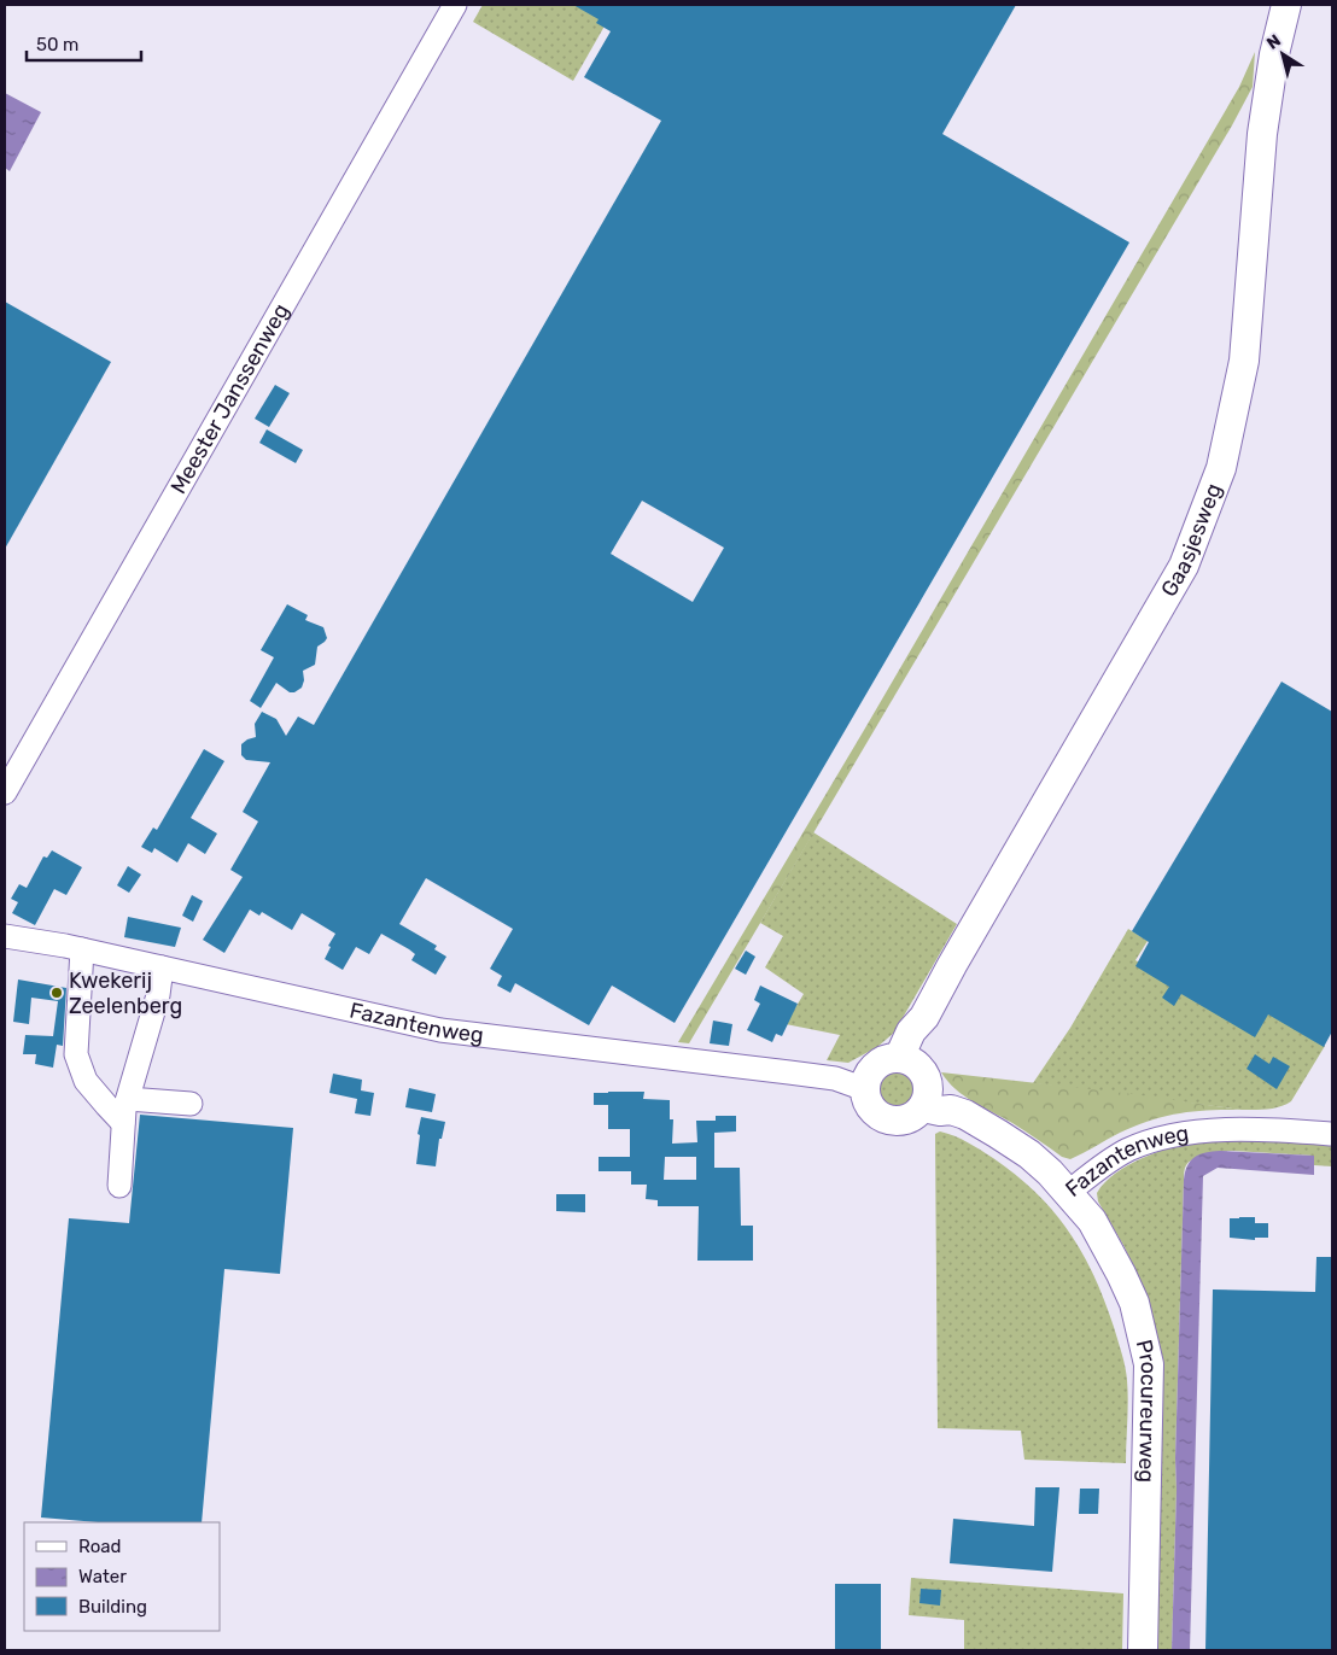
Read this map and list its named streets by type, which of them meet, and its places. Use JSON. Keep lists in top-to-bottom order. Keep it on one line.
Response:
{"streets":{"main road":["Gaasjesweg","Fazantenweg","Procureurweg"],"street":["Meester Janssenweg"]},"crossings":[["Gaasjesweg","Fazantenweg"],["Fazantenweg","Procureurweg"]],"places":["Kwekerij Zeelenberg"],"legend":["Road","Water","Building"],"scale_bar":"50 m","north":"top left"}
